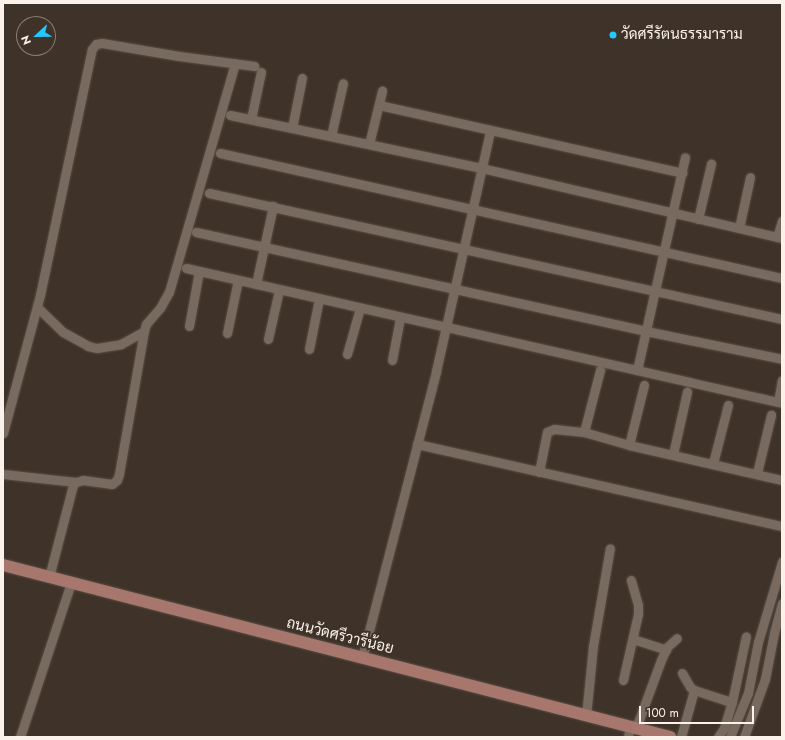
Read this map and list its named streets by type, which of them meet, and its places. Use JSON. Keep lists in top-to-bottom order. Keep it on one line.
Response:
{"streets":{"main road":["ถนนวัดศรีวารีน้อย"]},"places":["วัดศรีรัตนธรรมาราม"],"scale_bar":"100 m","north":"left"}
